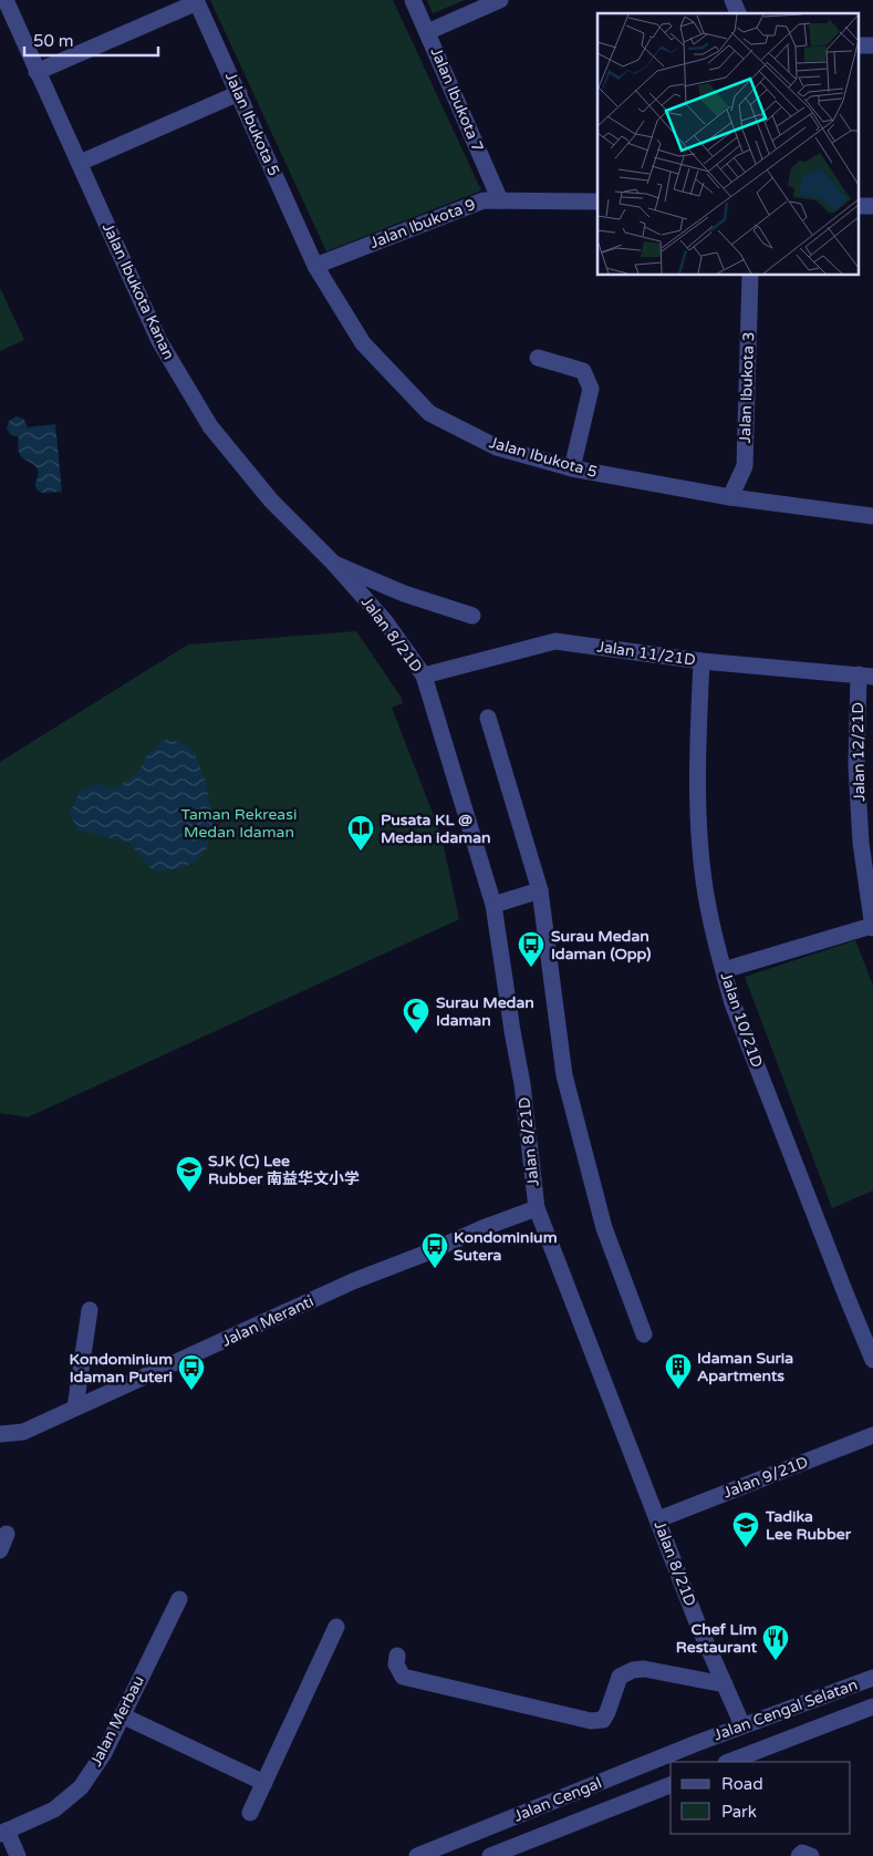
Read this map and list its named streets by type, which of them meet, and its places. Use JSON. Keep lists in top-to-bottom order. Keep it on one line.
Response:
{"streets":{"street":["Jalan Ibukota 7","Jalan Ibukota 5","Jalan Ibukota 9","Jalan Ibukota Kanan","Jalan Ibukota 3","Jalan 8/21D","Jalan 11/21D","Jalan 12/21D","Jalan 10/21D","Jalan Meranti","Jalan 9/21D","Jalan Cengal Selatan","Jalan Merbau","Jalan Cengal"]},"crossings":[["Jalan Ibukota 7","Jalan Ibukota 9"],["Jalan Ibukota 5","Jalan Ibukota 9"],["Jalan Ibukota 5","Jalan Ibukota 3"],["Jalan Ibukota Kanan","Jalan 8/21D"],["Jalan 8/21D","Jalan 11/21D"],["Jalan 8/21D","Jalan Meranti"],["Jalan 8/21D","Jalan 9/21D"],["Jalan 8/21D","Jalan Cengal Selatan"],["Jalan 11/21D","Jalan 12/21D"],["Jalan 11/21D","Jalan 10/21D"],["Jalan Cengal Selatan","Jalan Cengal"]],"parks":["Taman Rekreasi Medan Idaman"],"places":{"library":["Pusata KL @ Medan idaman"],"bus stop":["Surau Medan Idaman (Opp)","Kondominium Sutera","Kondominium Idaman Puteri"],"mosque":["Surau Medan Idaman"],"school or university":["SJK (C) Lee Rubber 南益华文小学","Tadika Lee Rubber"],"building":["Idaman Suria Apartments"],"restaurant":["Chef Lim Restaurant"]},"legend":["Road","Park"],"scale_bar":"50 m"}
